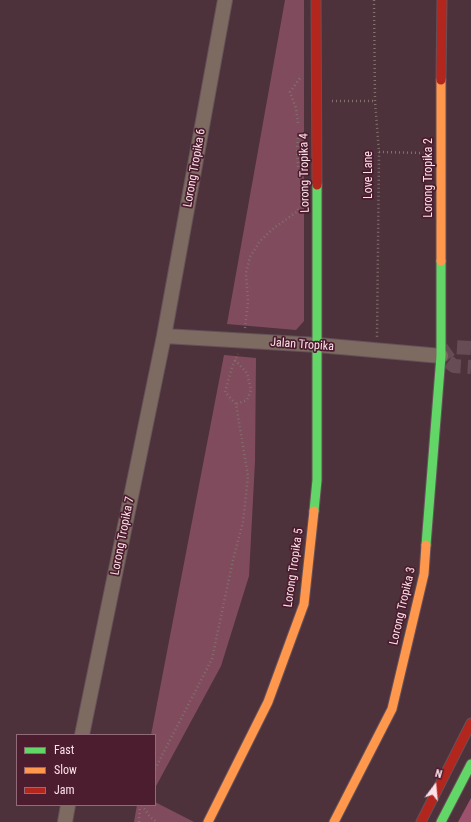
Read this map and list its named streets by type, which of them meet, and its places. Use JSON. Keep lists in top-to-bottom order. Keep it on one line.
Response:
{"streets":{"street":["Lorong Tropika 6","Lorong Tropika 4","Lorong Tropika 2","Jalan Tropika","Lorong Tropika 7","Lorong Tropika 5","Lorong Tropika 3"],"path":["Love Lane"]},"crossings":[["Lorong Tropika 6","Jalan Tropika"],["Lorong Tropika 6","Lorong Tropika 7"],["Lorong Tropika 4","Jalan Tropika"],["Lorong Tropika 4","Lorong Tropika 5"],["Love Lane","Jalan Tropika"],["Lorong Tropika 2","Jalan Tropika"],["Lorong Tropika 2","Lorong Tropika 3"],["Jalan Tropika","Lorong Tropika 7"],["Jalan Tropika","Lorong Tropika 5"],["Jalan Tropika","Lorong Tropika 3"]],"legend":["Fast","Slow","Jam"],"north":"top"}
